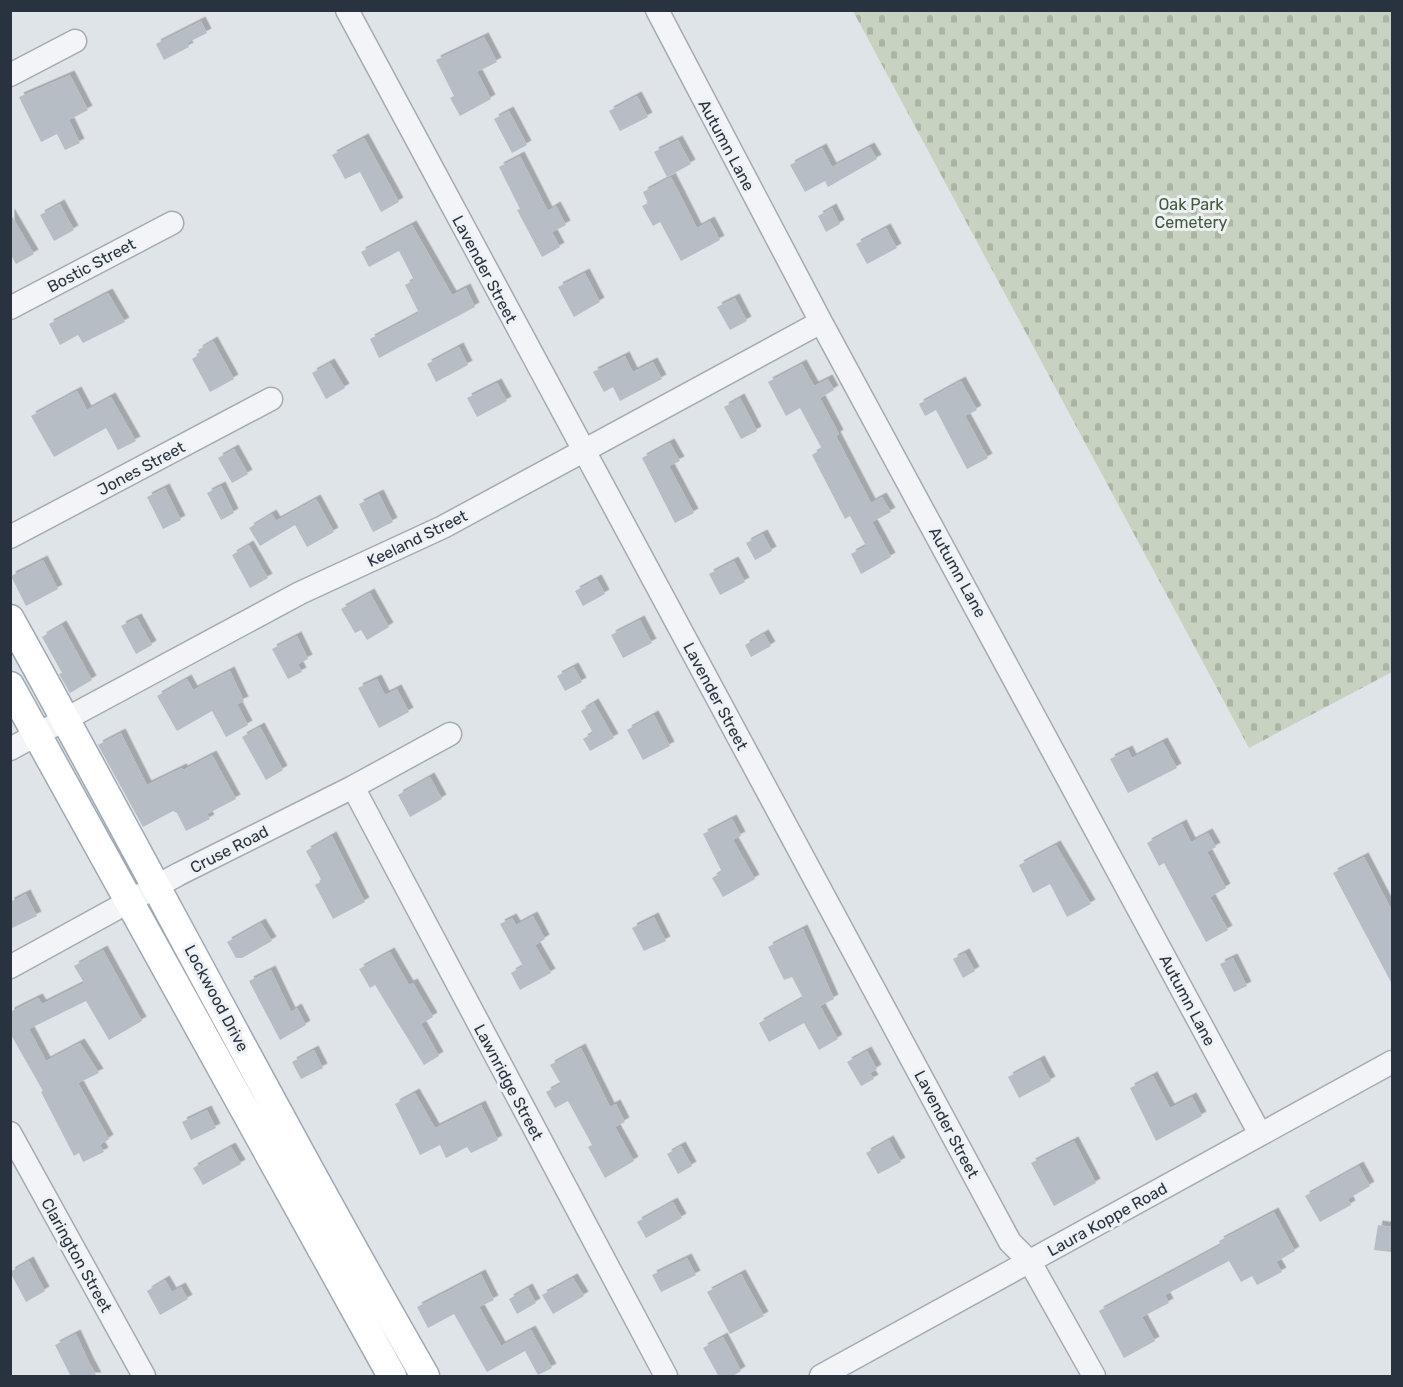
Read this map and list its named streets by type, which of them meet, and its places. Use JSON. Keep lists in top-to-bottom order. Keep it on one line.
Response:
{"streets":{"main road":["Lockwood Drive"],"street":["Autumn Lane","Bostic Street","Lavender Street","Jones Street","Keeland Street","Cruse Road","Lawnridge Street","Laura Koppe Road","Clarington Street"]},"crossings":[["Autumn Lane","Keeland Street"],["Autumn Lane","Laura Koppe Road"],["Lavender Street","Keeland Street"],["Lavender Street","Laura Koppe Road"],["Keeland Street","Lockwood Drive"],["Cruse Road","Lockwood Drive"],["Cruse Road","Lawnridge Street"]],"parks":["Oak Park Cemetery"]}
